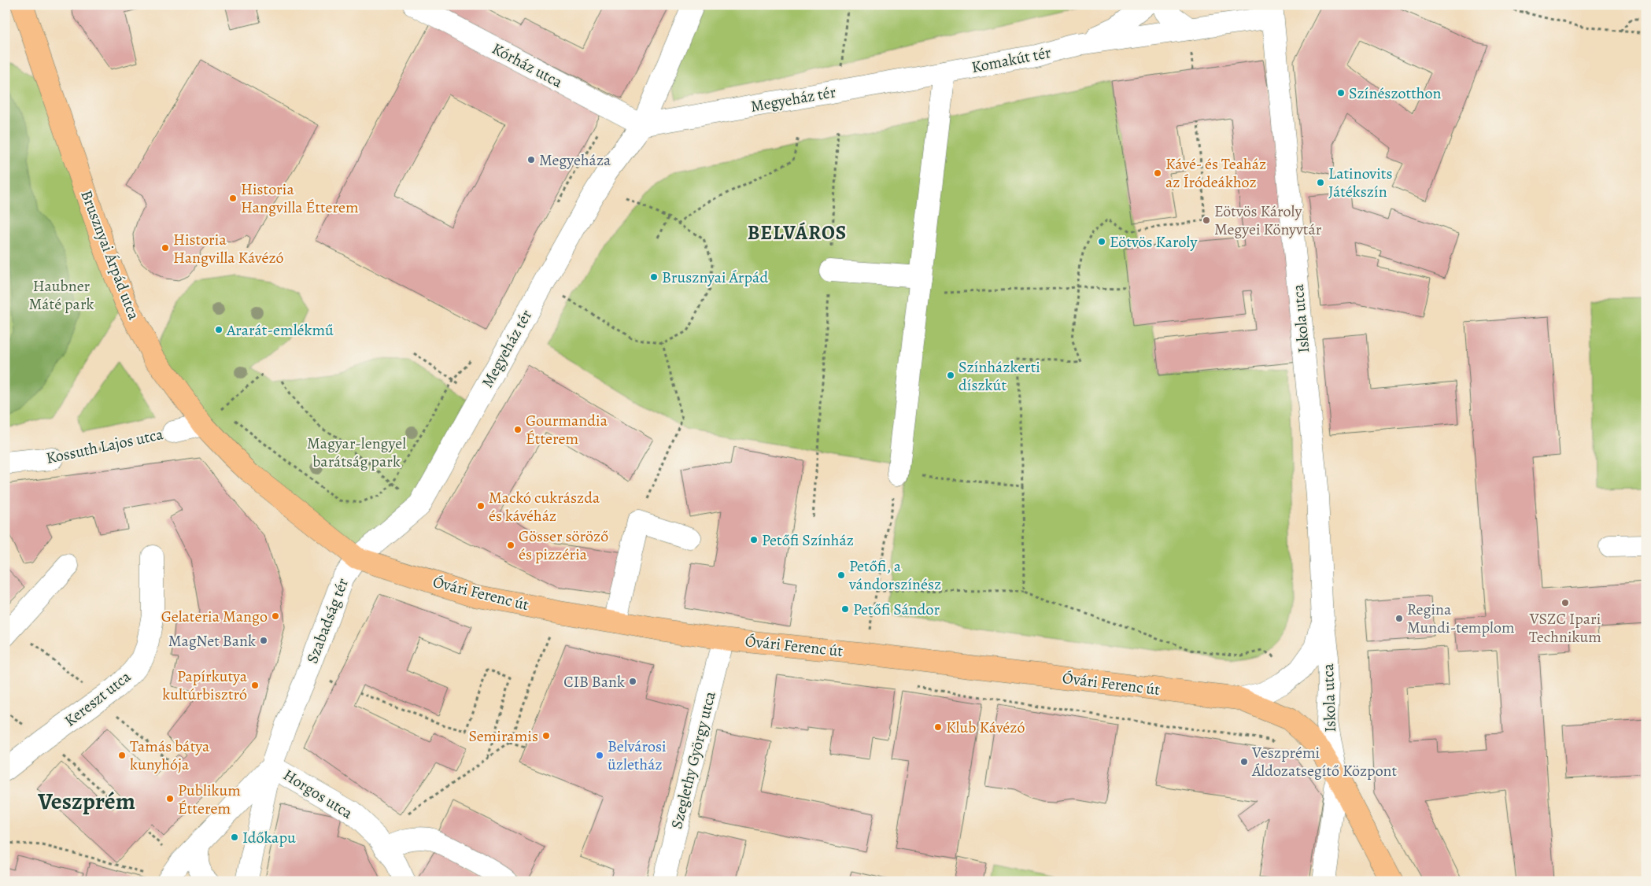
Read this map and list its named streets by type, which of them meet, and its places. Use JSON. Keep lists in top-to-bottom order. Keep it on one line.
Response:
{"streets":{"main road":["Brusznyai Árpád utca","Óvári Ferenc út"],"street":["Komakút tér","Kórház utca","Megyeház tér","Iskola utca","Kossuth Lajos utca","Szabadság tér","Kereszt utca","Szeglethy György utca","Horgos utca"]},"crossings":[["Komakút tér","Megyeház tér"],["Komakút tér","Iskola utca"],["Kórház utca","Megyeház tér"],["Megyeház tér","Brusznyai Árpád utca"],["Megyeház tér","Óvári Ferenc út"],["Megyeház tér","Szabadság tér"],["Brusznyai Árpád utca","Kossuth Lajos utca"],["Brusznyai Árpád utca","Óvári Ferenc út"],["Brusznyai Árpád utca","Szabadság tér"],["Iskola utca","Óvári Ferenc út"],["Óvári Ferenc út","Szabadság tér"],["Óvári Ferenc út","Szeglethy György utca"],["Szabadság tér","Horgos utca"]],"districts":["BELVÁROS","Veszprém"],"parks":["Haubner Máté park","Magyar-lengyel barátság park"],"places":["Színészotthon","Megyeháza","Kávé- és Teaház az Íródeákhoz","Latinovits Játékszín","Historia Hangvilla Étterem","Eötvös Károly Megyei Könyvtár","Eötvös Karoly","Historia Hangvilla Kávézó","Brusznyai Árpád","Ararát-emlékmű","Színházkerti díszkút","Gourmandia Étterem","Mackó cukrászda és kávéház","Petőfi Színház","Gösser söröző és pizzéria","Petőfi, a vándorszínész","VSZC Ipari Technikum","Petőfi Sándor","Gelateria Mango","Regina Mundi-templom","MagNet Bank","CIB Bank","Papírkutya kultúrbisztró","Klub Kávézó","Semiramis","Tamás bátya kunyhója","Belvárosi üzletház","Veszprémi Áldozatsegítő Központ","Publikum Étterem","Időkapu"]}
